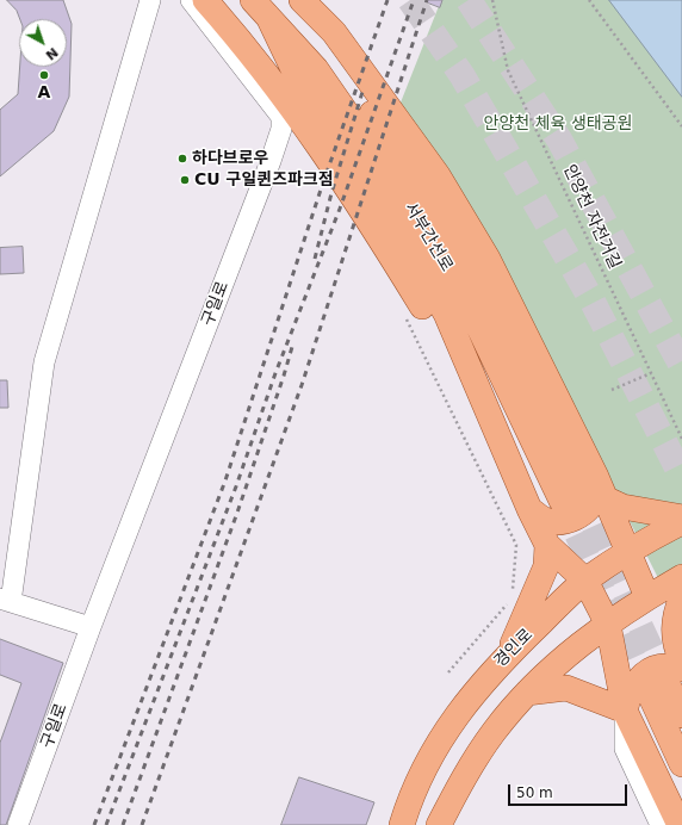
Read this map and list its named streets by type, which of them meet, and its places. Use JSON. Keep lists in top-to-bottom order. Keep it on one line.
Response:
{"streets":{"main road":["서부간선로","경인로"],"street":["구일로"],"path":["안양천 자전거길"]},"parks":["안양천 체육 생태공원"],"places":["A","하다브로우","CU 구일퀸즈파크점"],"scale_bar":"50 m","north":"bottom right"}
